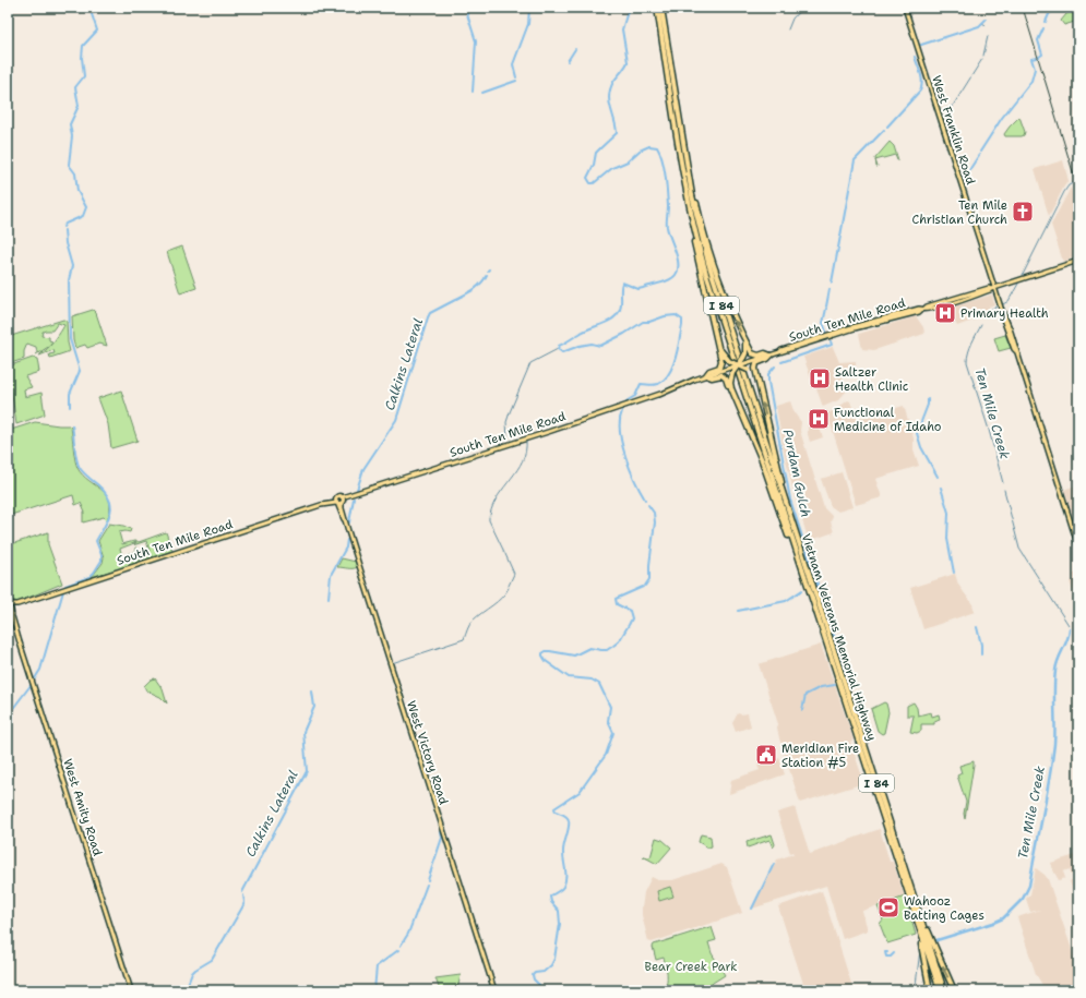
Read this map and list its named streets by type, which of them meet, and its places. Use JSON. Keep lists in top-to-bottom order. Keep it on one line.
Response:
{"streets":{"highway":["I 84","Vietnam Veterans Memorial Highway"],"main road":["West Franklin Road","South Ten Mile Road","West Victory Road","West Amity Road"]},"crossings":[["West Franklin Road","South Ten Mile Road"],["South Ten Mile Road","West Victory Road"],["South Ten Mile Road","West Amity Road"]],"water":["Calkins Lateral","Ten Mile Creek","Purdam Gulch"],"parks":["Bear Creek Park"],"places":{"church":["Ten Mile Christian Church"],"hospital":["Primary Health","Saltzer Health Clinic","Functional Medicine of Idaho"],"public building":["Meridian Fire Station #5"],"sports":["Wahooz Batting Cages"]}}
